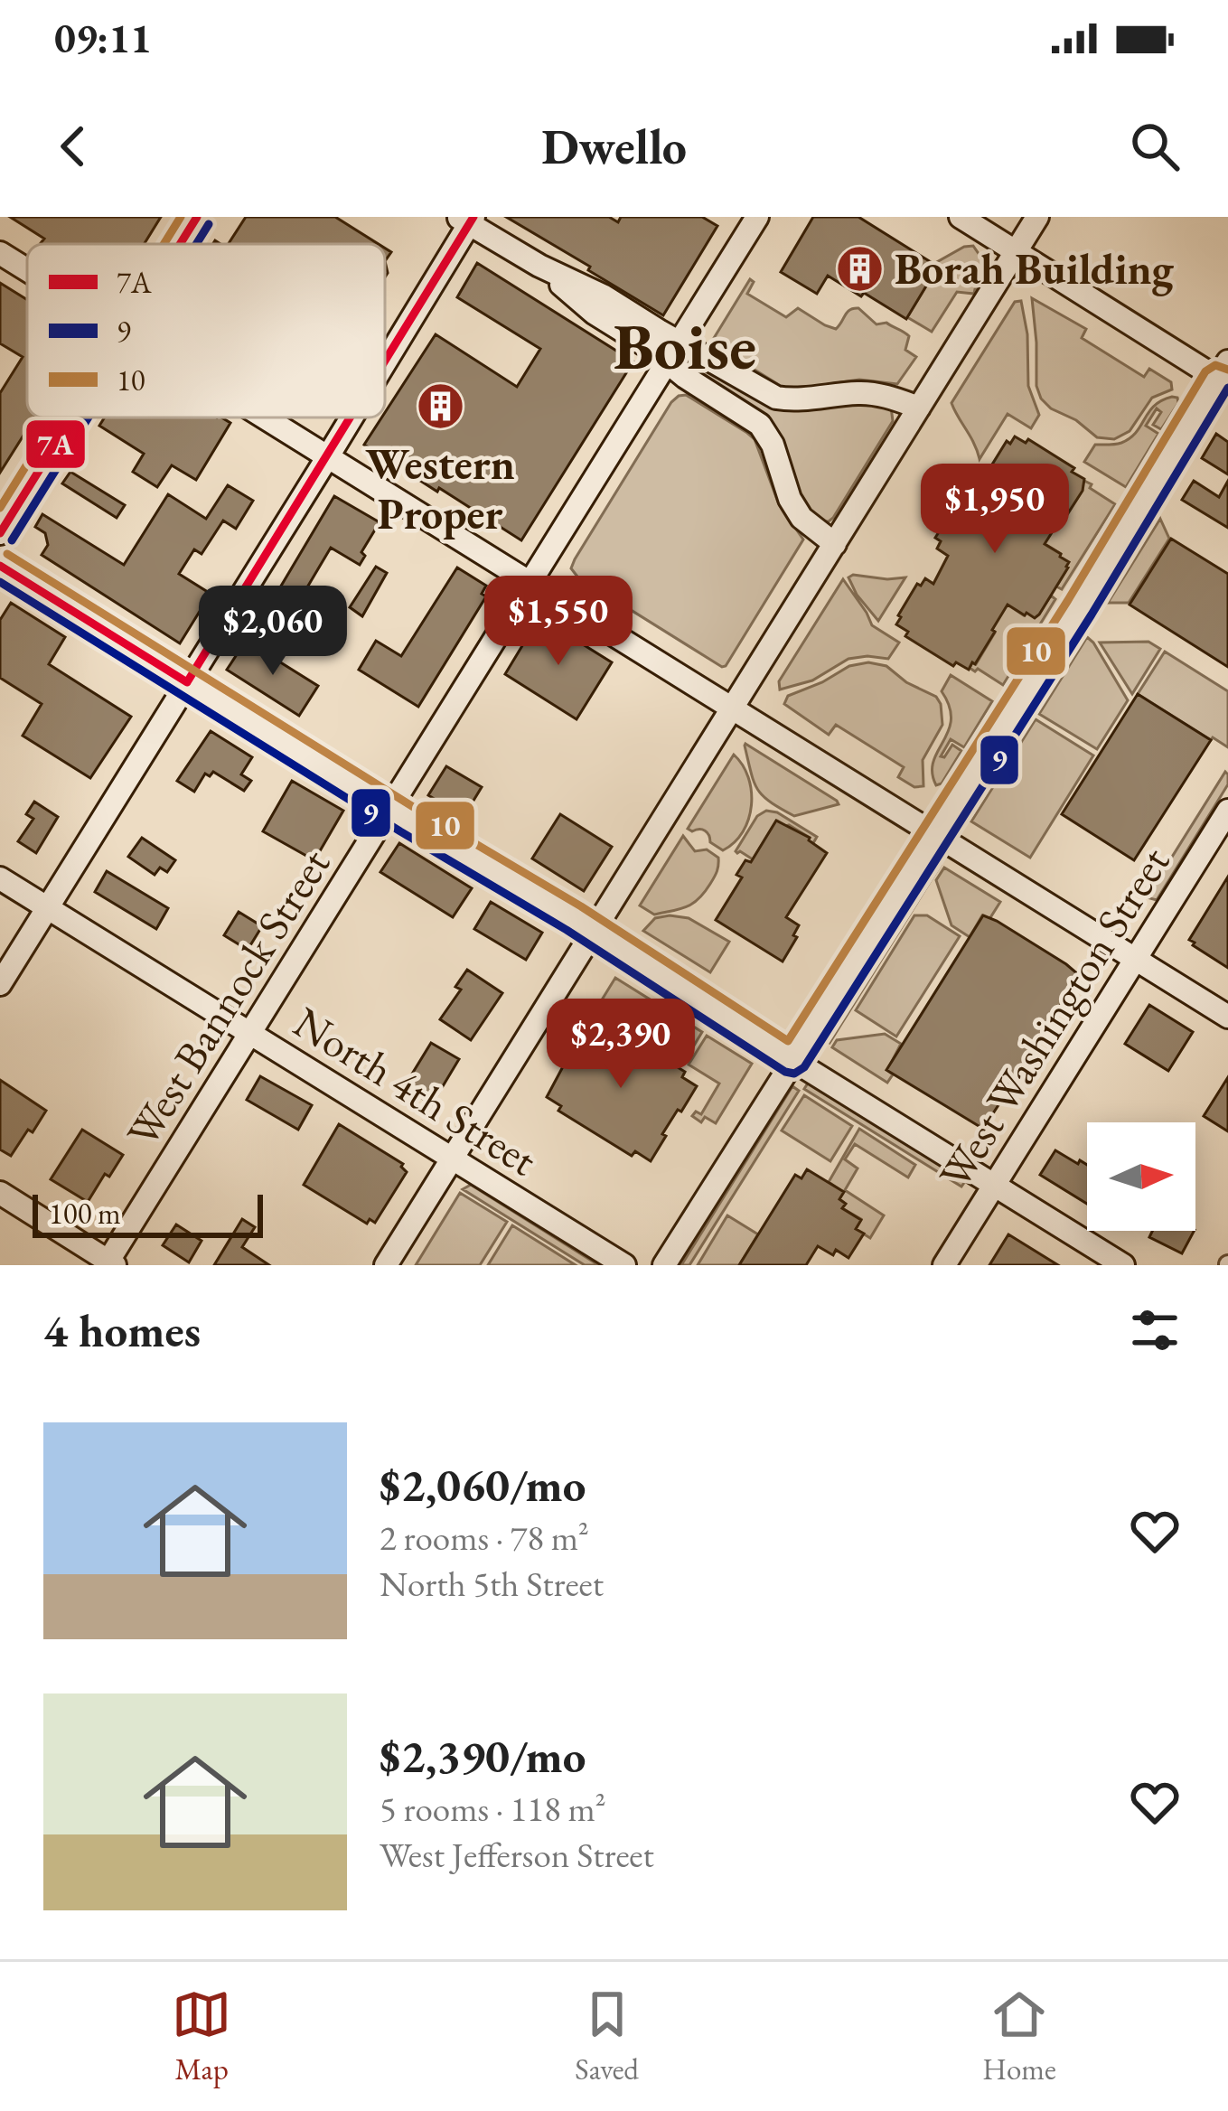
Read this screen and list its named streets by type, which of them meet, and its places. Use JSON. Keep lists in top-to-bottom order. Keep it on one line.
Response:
{"streets":{"street":["West Bannock Street","West Washington Street","North 4th Street"]},"crossings":[["West Bannock Street","North 4th Street"]],"districts":["Boise"],"places":{"building":["Borah Building","Western Proper"]},"lines":["transit line 7A","transit line 10","transit line 9"],"legend":["7A","9","10"],"scale_bar":"100 m","north":"right","page":{"status":"09:11","header":"Dwello","price":["$1,950","$1,550","$2,060","$2,390"],"scale":"100 m","heading":"4 homes","list":[{"name":"$2,060/mo","note":"2 rooms · 78 m² · North 5th Street"},{"name":"$2,390/mo","note":"5 rooms · 118 m² · West Jefferson Street"}],"tabs":["Map","Saved","Home"]}}
